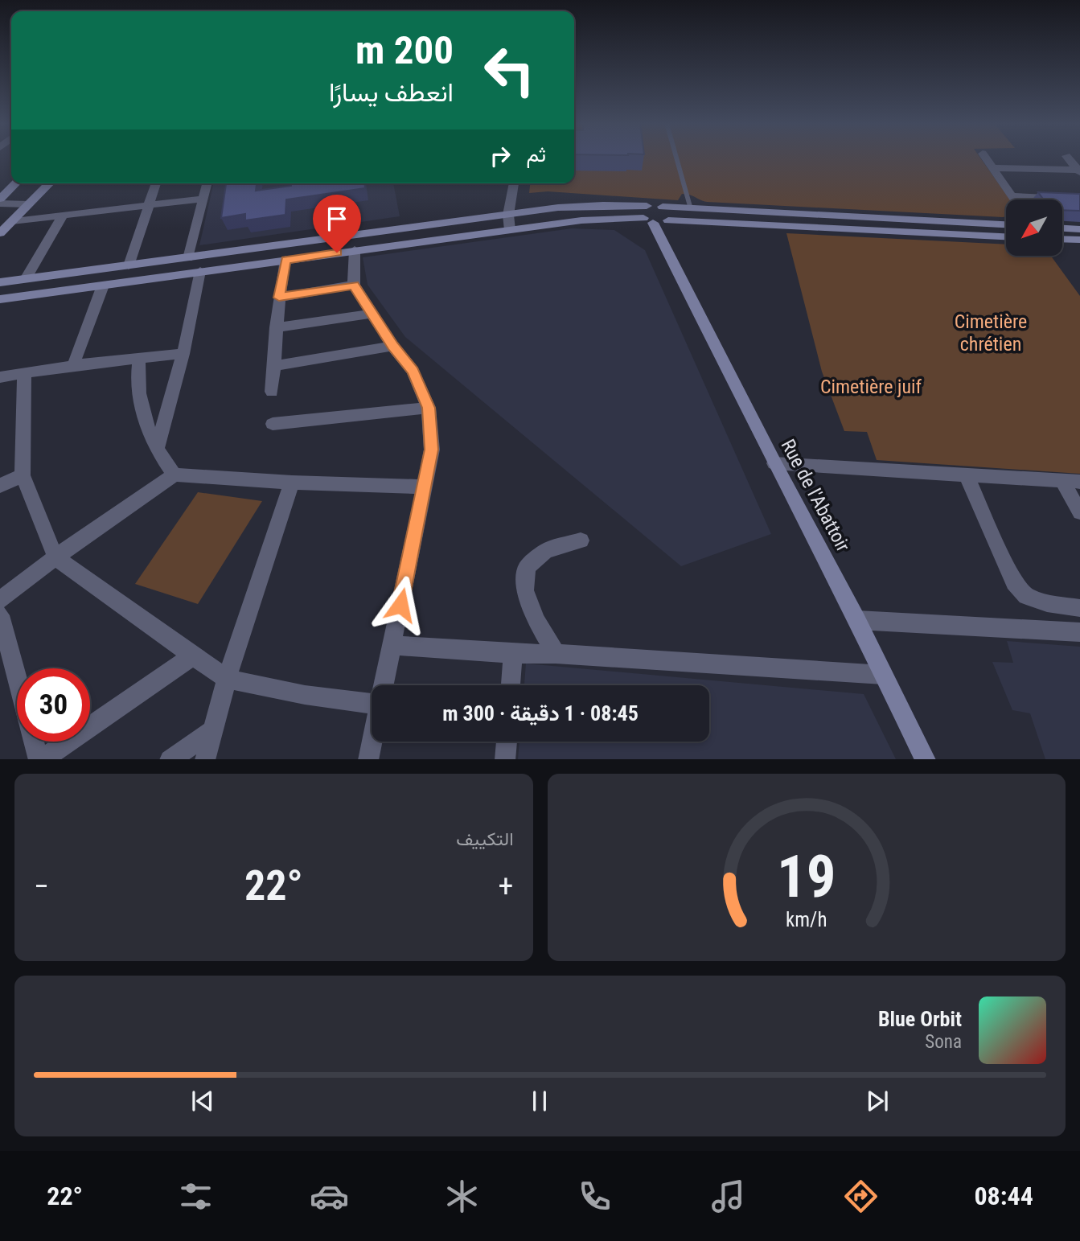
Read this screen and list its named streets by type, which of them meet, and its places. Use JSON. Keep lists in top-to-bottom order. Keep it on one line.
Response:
{"streets":{"street":["Rue de l'Abattoir"]},"parks":["Cimetière chrétien","Cimetière juif"],"north":"bottom left","page":{"turn":["200 m","انعطف يسارًا"],"then":"ثم","limit":"30","trip":"08:45 · 1 دقيقة · 300 m","tile":"التكييف","heat":["−","22°","+"],"song":["Blue Orbit","Sona"],"tabs":["08:44","22°"],"gauge":["19","km/h"]}}
